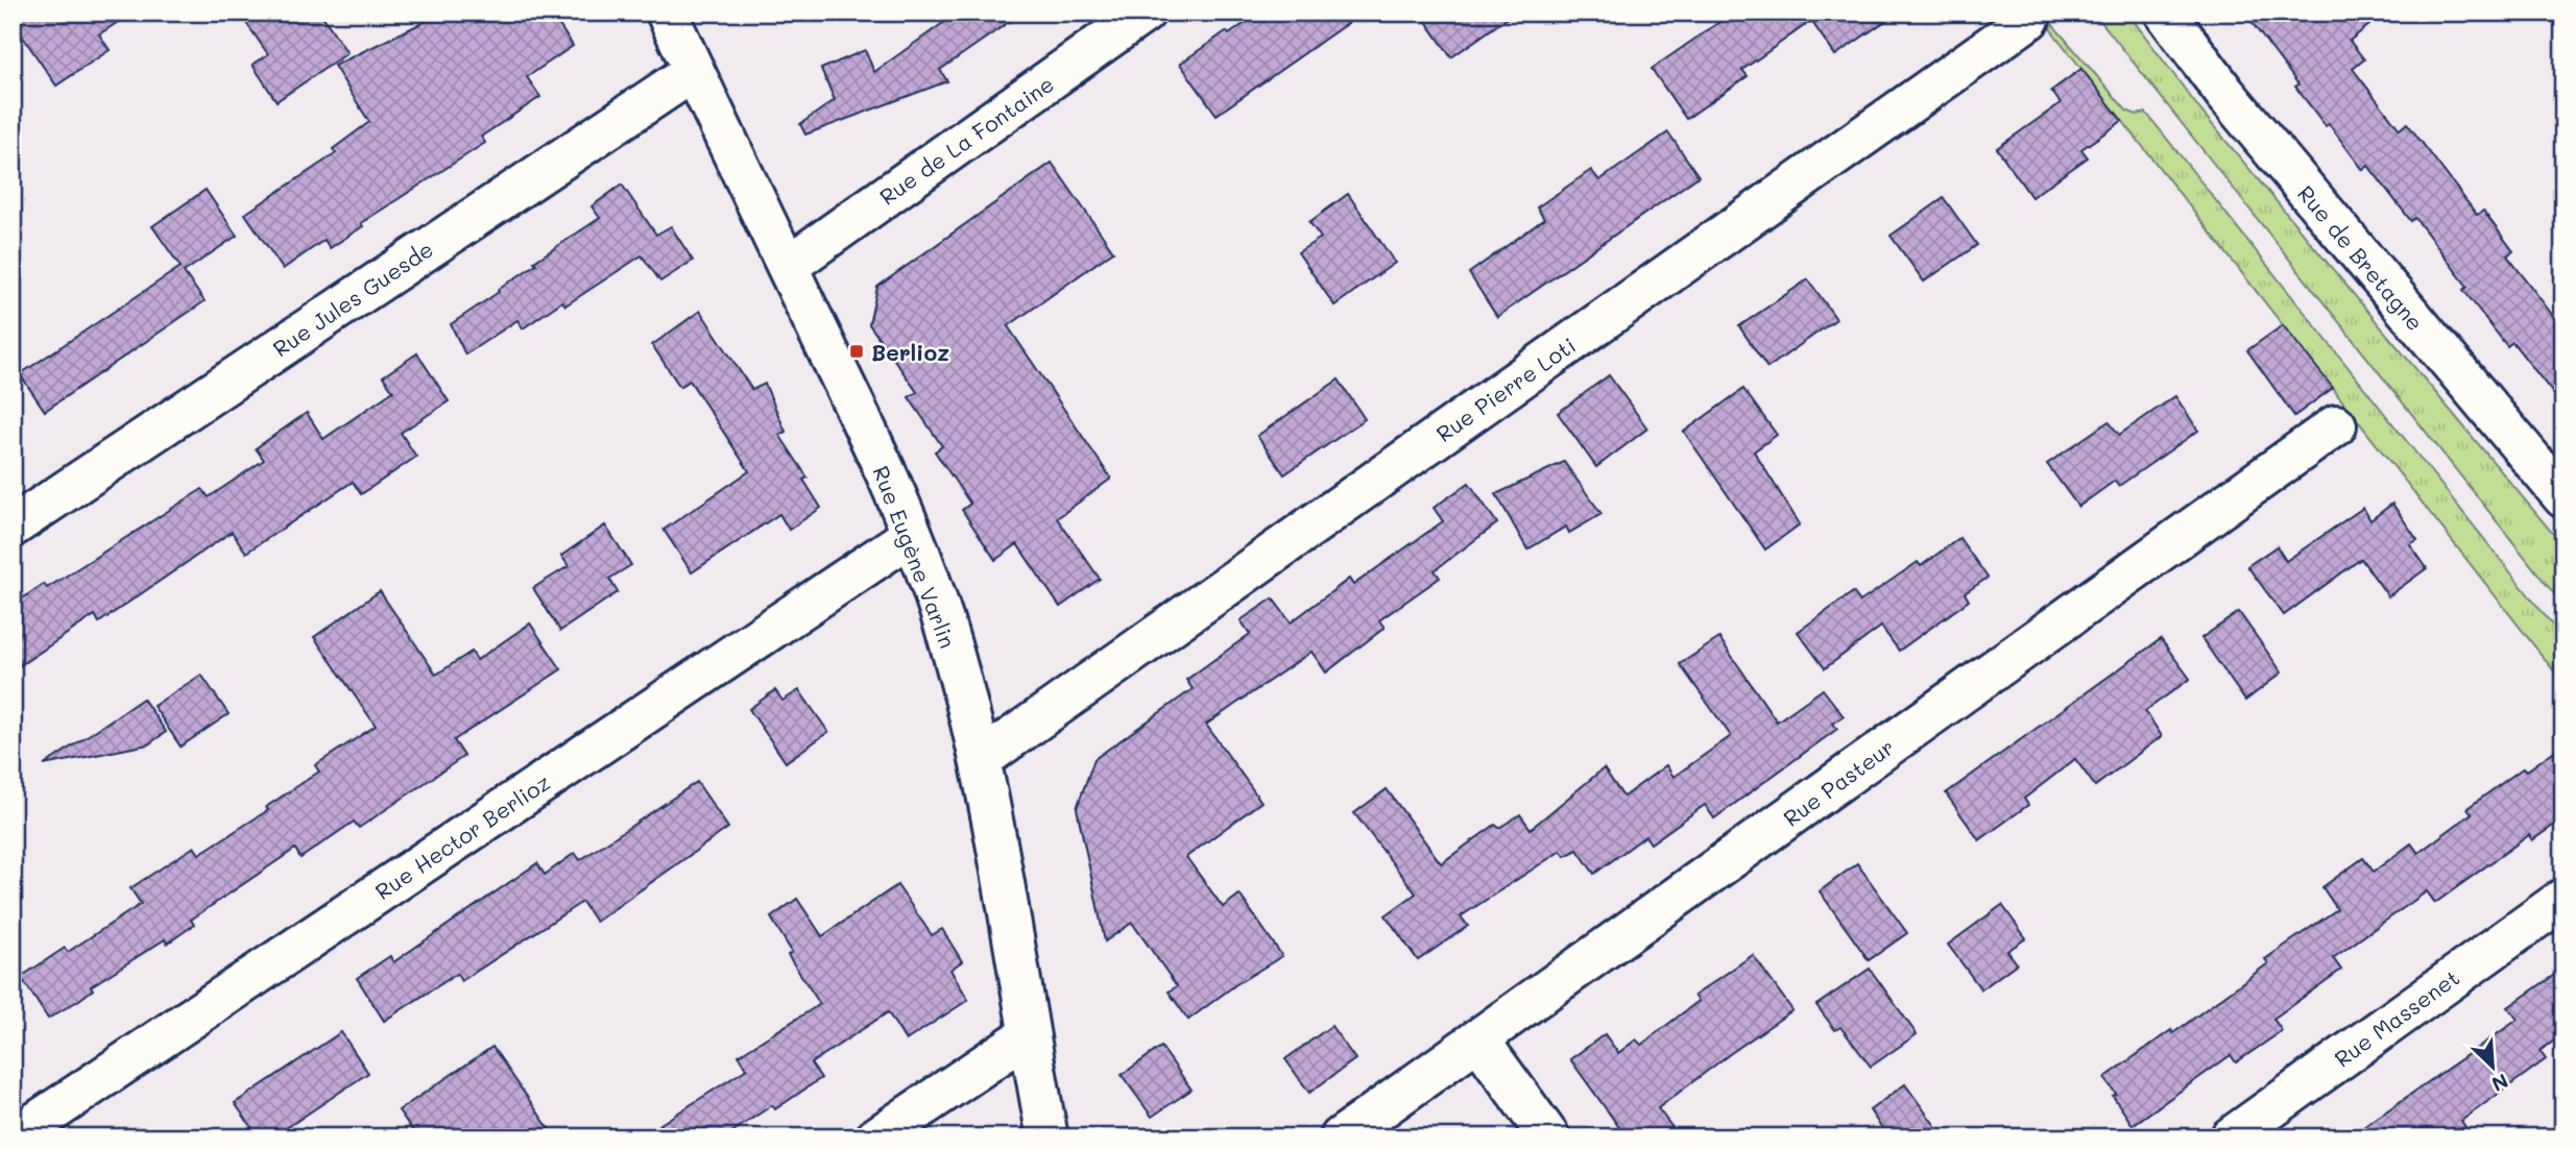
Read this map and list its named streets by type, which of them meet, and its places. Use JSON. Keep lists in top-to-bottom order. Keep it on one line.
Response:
{"streets":{"street":["Rue de La Fontaine","Rue de Bretagne","Rue Jules Guesde","Rue Pierre Loti","Rue Eugène Varlin","Rue Pasteur","Rue Hector Berlioz","Rue Massenet"]},"crossings":[["Rue de La Fontaine","Rue Eugène Varlin"],["Rue Jules Guesde","Rue Eugène Varlin"],["Rue Pierre Loti","Rue Eugène Varlin"],["Rue Eugène Varlin","Rue Hector Berlioz"]],"places":{"transit":["Berlioz"]},"north":"bottom right"}
